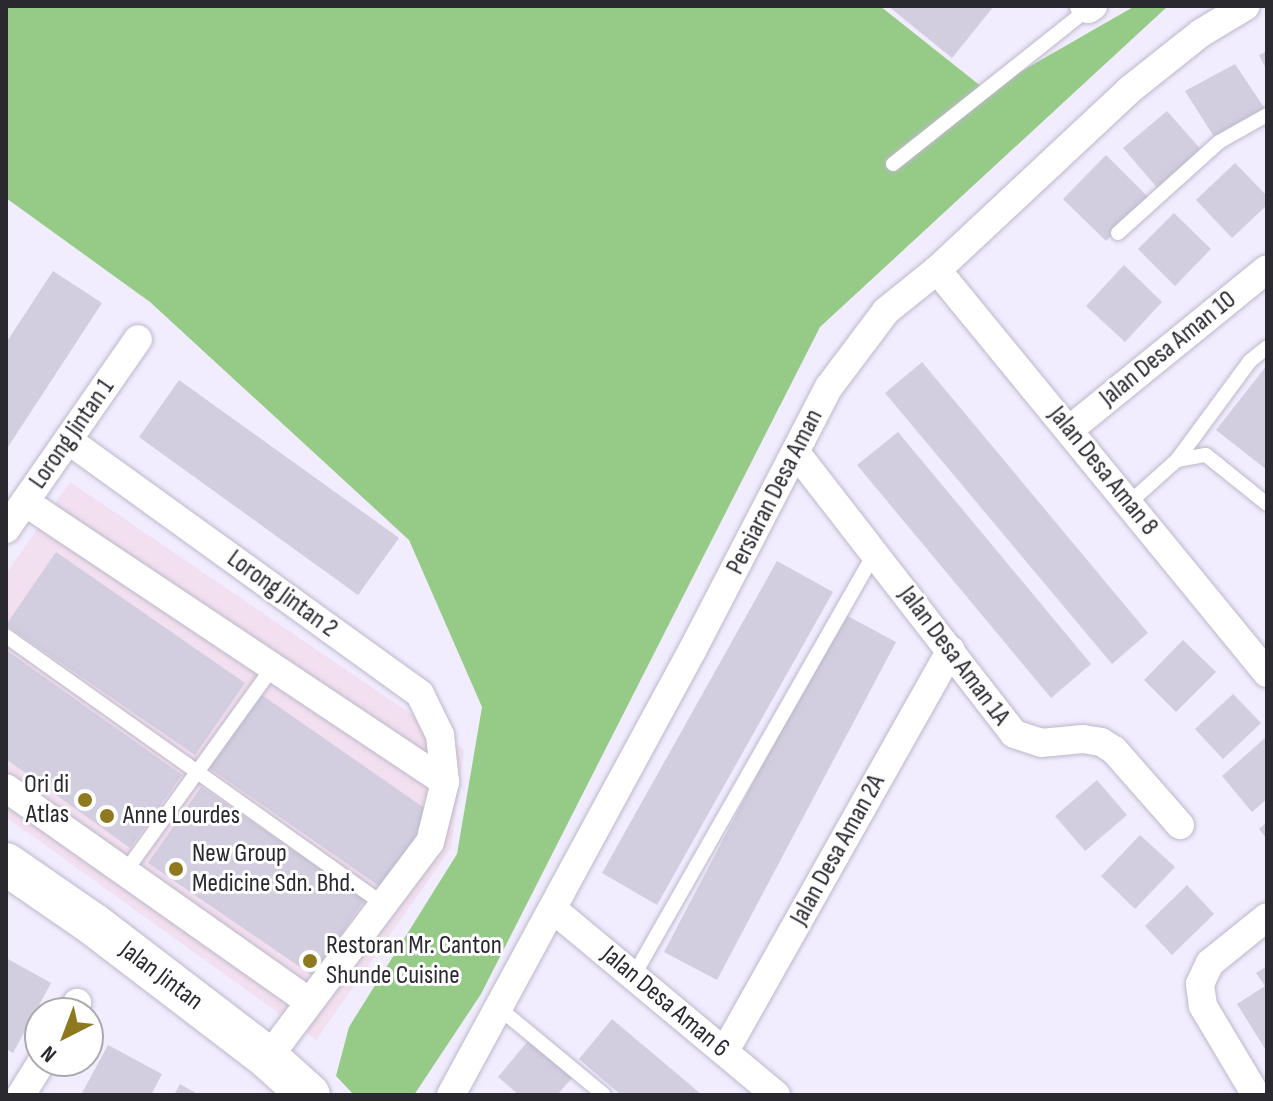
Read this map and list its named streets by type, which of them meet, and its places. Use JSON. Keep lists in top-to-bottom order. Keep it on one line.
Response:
{"streets":{"street":["Jalan Desa Aman 10","Lorong Jintan 1","Jalan Desa Aman 8","Persiaran Desa Aman","Lorong Jintan 2","Jalan Desa Aman 1A","Jalan Desa Aman 2A","Jalan Jintan","Jalan Desa Aman 6"]},"crossings":[["Jalan Desa Aman 10","Jalan Desa Aman 8"],["Lorong Jintan 1","Lorong Jintan 2"],["Jalan Desa Aman 8","Persiaran Desa Aman"],["Persiaran Desa Aman","Jalan Desa Aman 1A"],["Persiaran Desa Aman","Jalan Desa Aman 6"],["Lorong Jintan 2","Jalan Jintan"],["Jalan Desa Aman 1A","Jalan Desa Aman 2A"],["Jalan Desa Aman 2A","Jalan Desa Aman 6"]],"places":["Ori di Atlas","Anne Lourdes","New Group Medicine Sdn. Bhd.","Restoran Mr. Canton Shunde Cuisine"],"north":"bottom left"}
